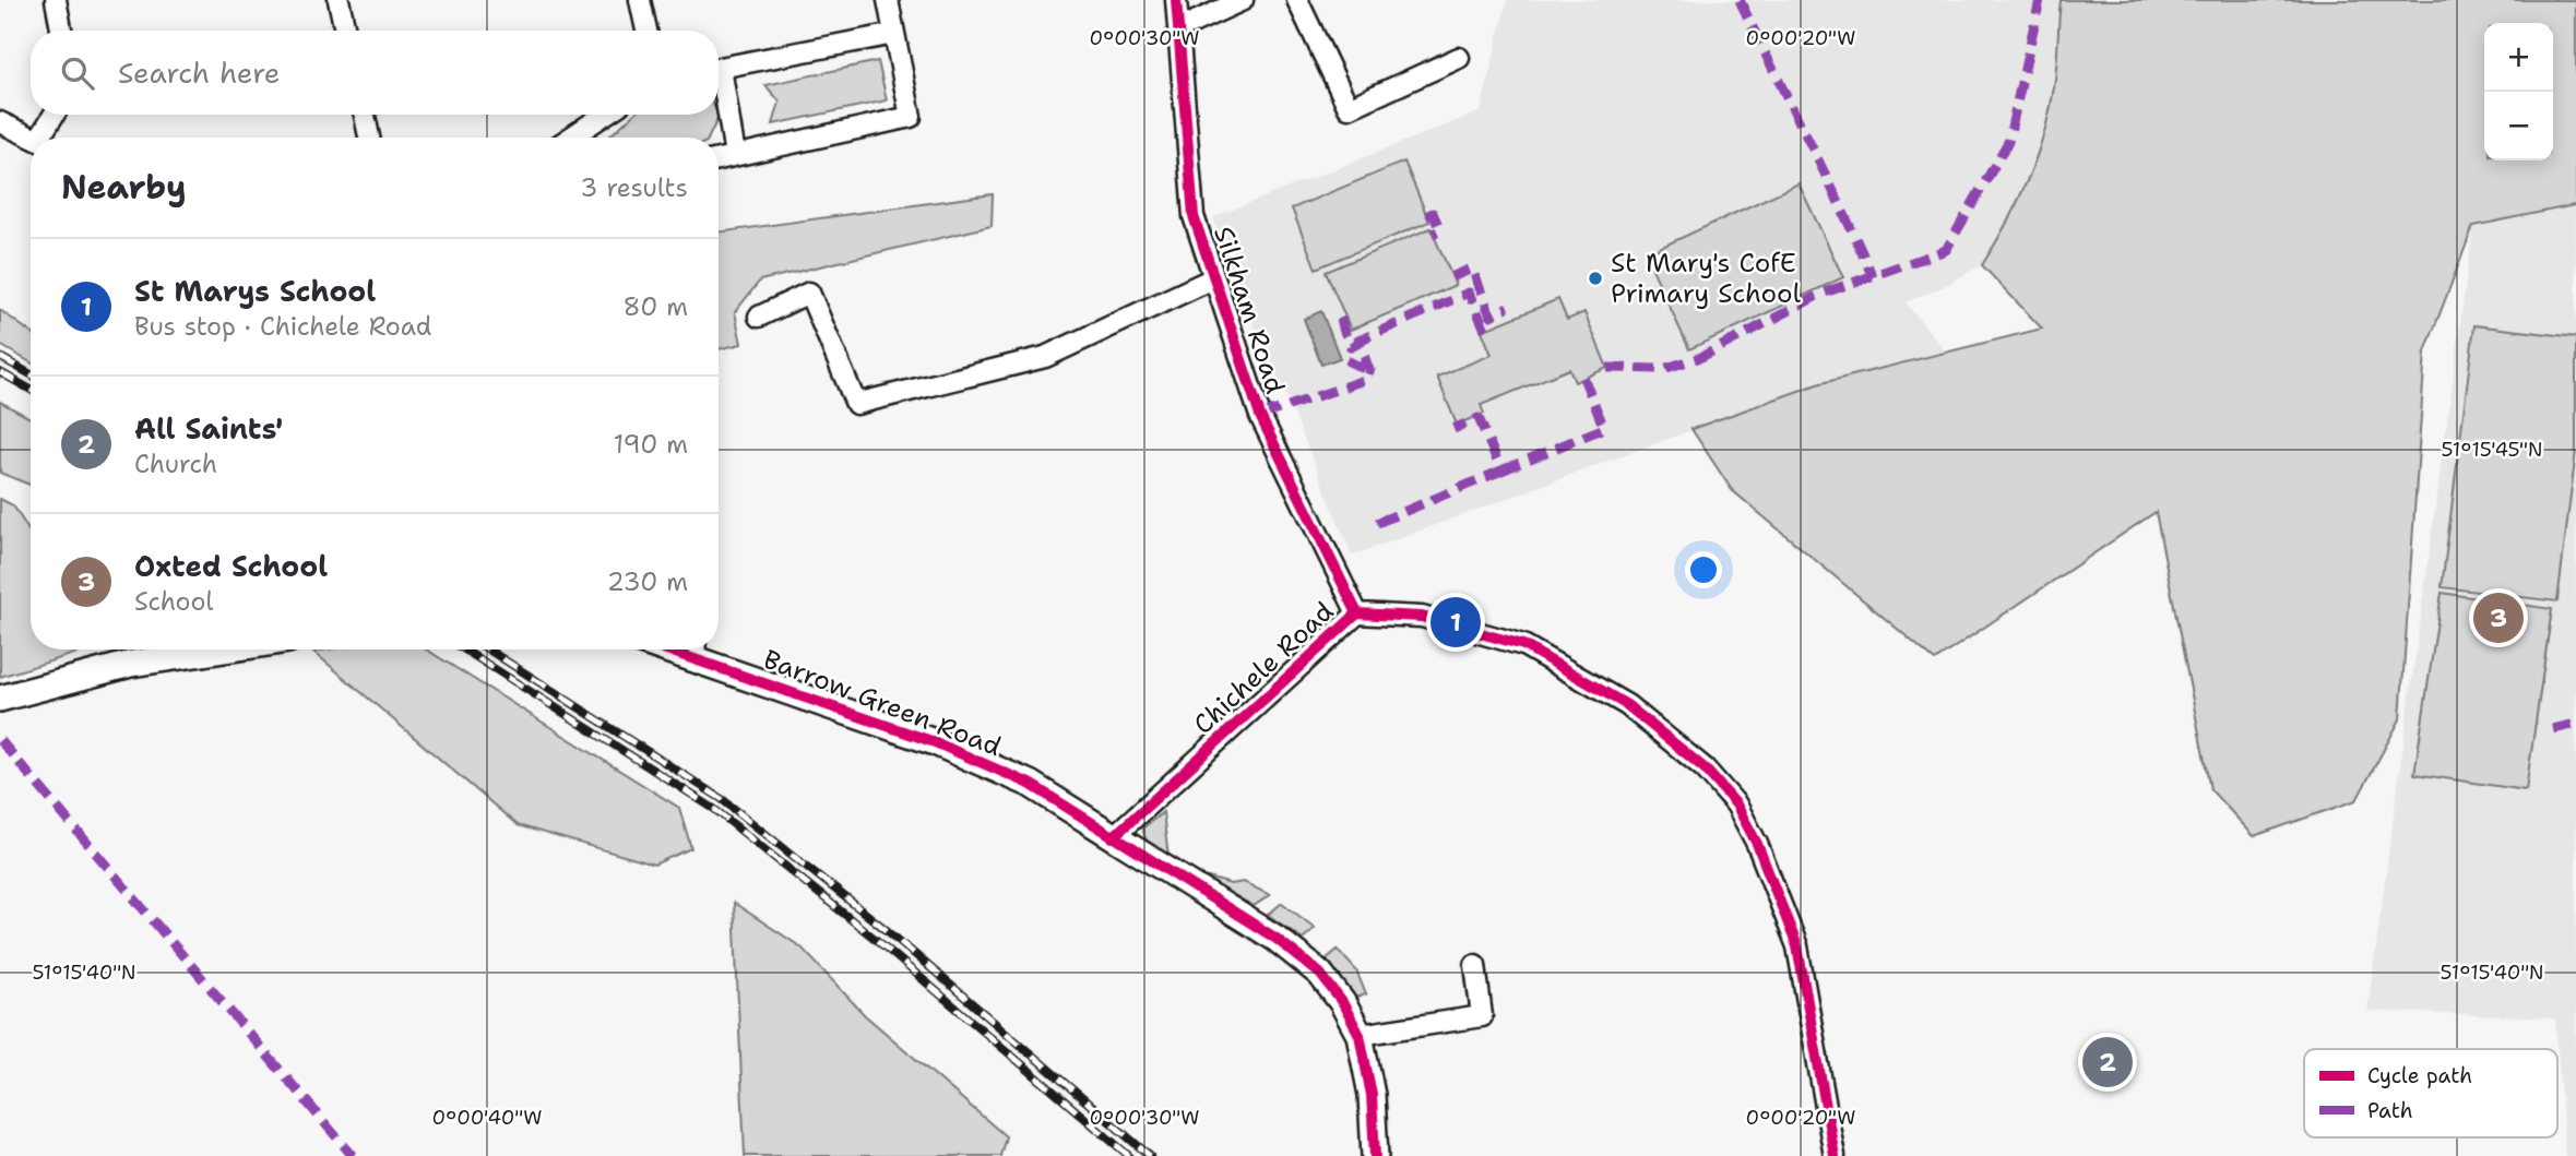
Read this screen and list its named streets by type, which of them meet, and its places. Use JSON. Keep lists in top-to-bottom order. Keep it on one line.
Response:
{"streets":{"street":["Silkham Road","Chichele Road","Barrow Green Road"]},"crossings":[["Silkham Road","Chichele Road"],["Chichele Road","Barrow Green Road"]],"places":["St Mary's CofE Primary School"],"legend":["Cycle path","Path"],"page":{"map_buttons":["+","−"],"search":"Search here","heading":["Nearby","3 results"],"list":[{"mark":"1","name":"St Marys School","note":"Bus stop · Chichele Road","value":"80 m"},{"mark":"2","name":"All Saints'","note":"Church","value":"190 m"},{"mark":"3","name":"Oxted School","note":"School","value":"230 m"}],"pins":["3","1","2"]},"coordinates":["0°00'30\"W","0°00'20\"W","51°15'45\"N","51°15'40\"N","0°00'40\"W"]}
